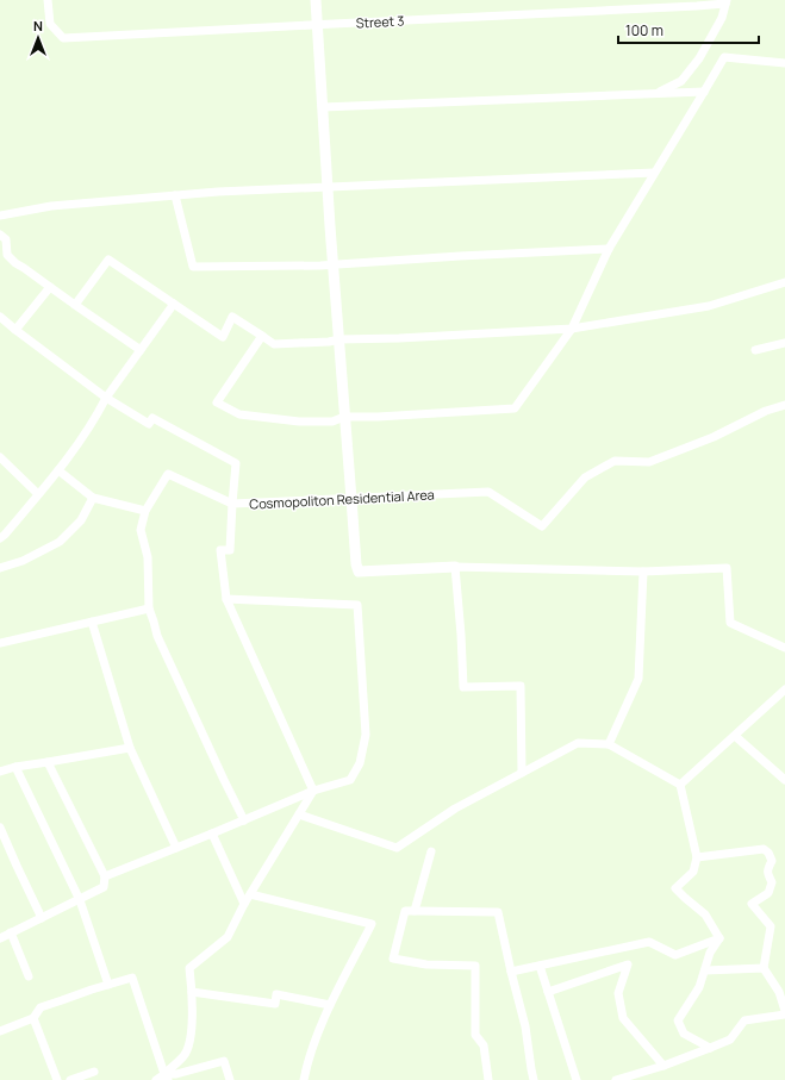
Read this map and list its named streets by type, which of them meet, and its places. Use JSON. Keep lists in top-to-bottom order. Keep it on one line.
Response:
{"streets":{"street":["Street 3","Cosmopoliton Residential Area"]},"scale_bar":"100 m","north":"top"}
